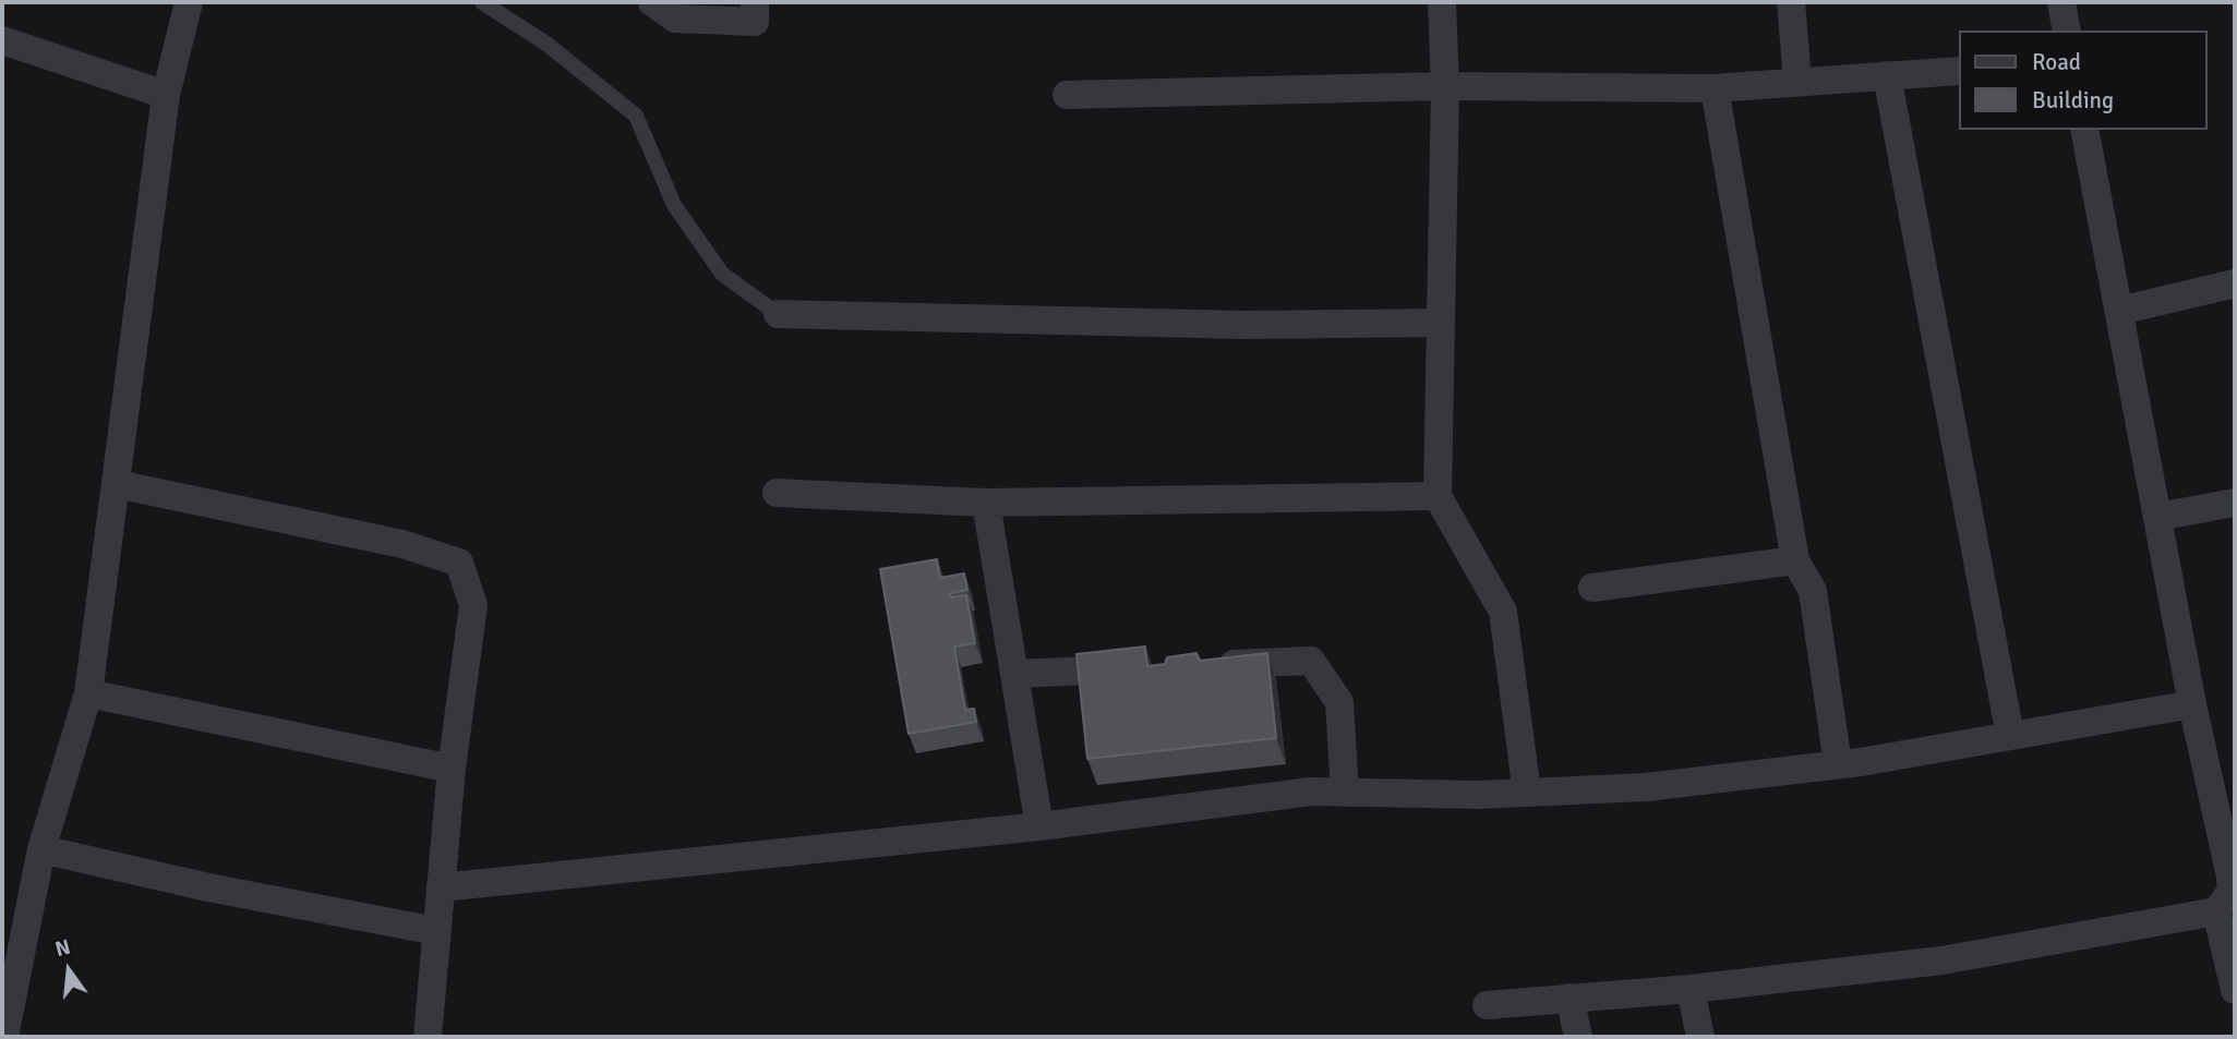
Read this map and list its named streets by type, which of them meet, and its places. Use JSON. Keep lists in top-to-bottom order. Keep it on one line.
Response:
{"legend":["Road","Building"],"north":"top"}
